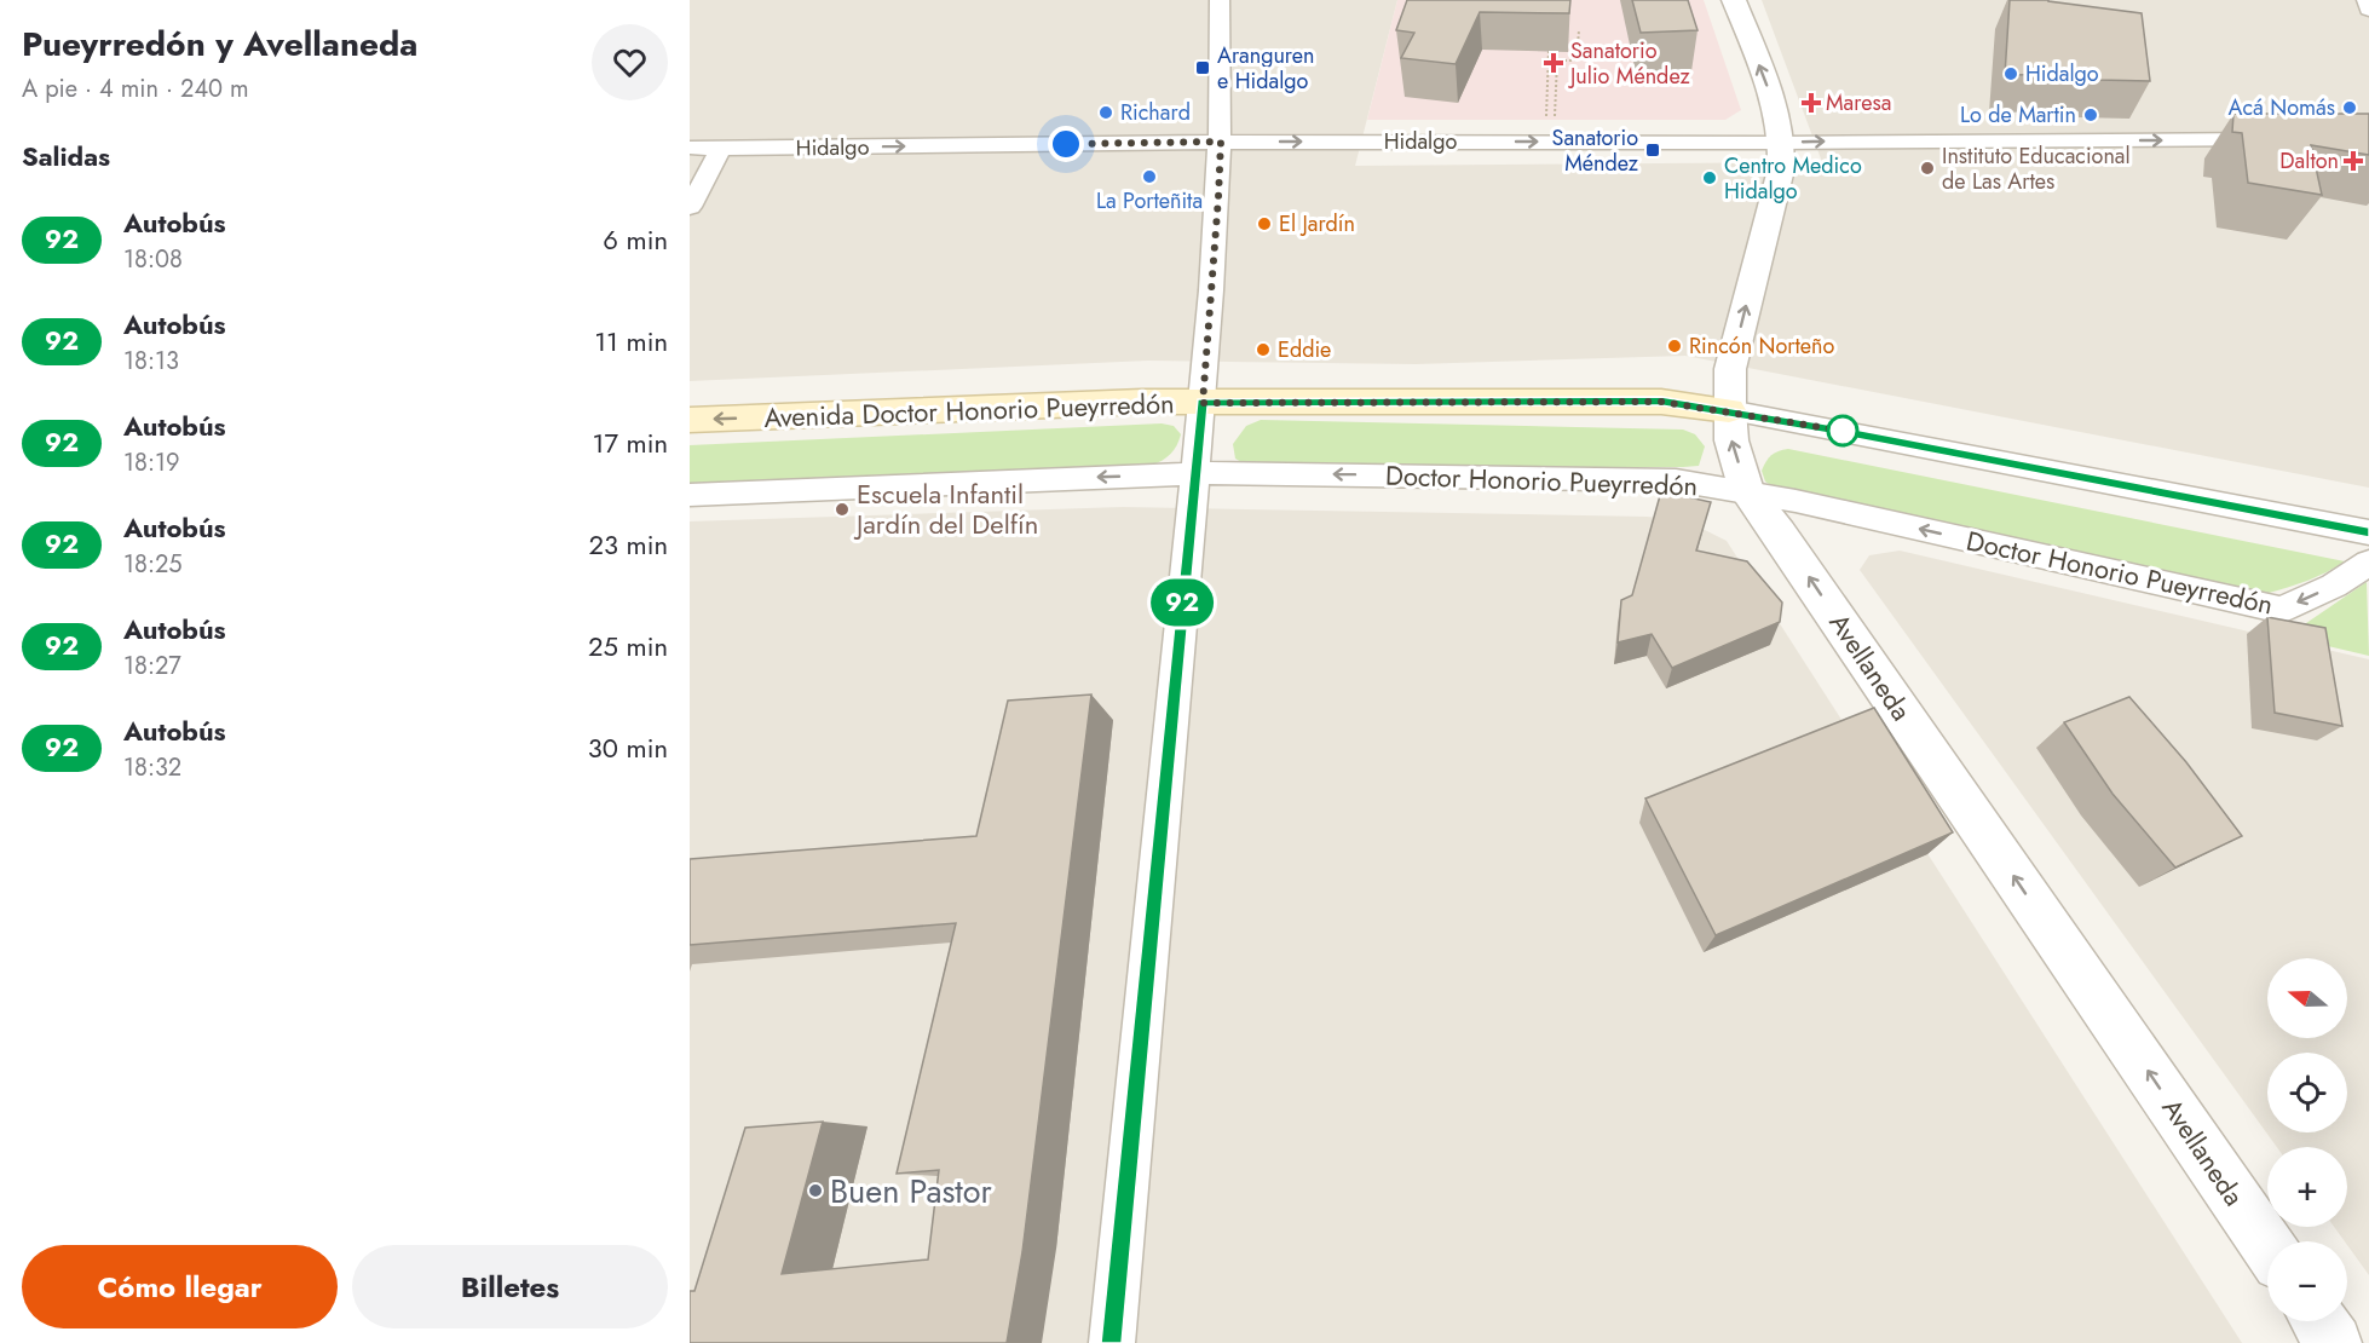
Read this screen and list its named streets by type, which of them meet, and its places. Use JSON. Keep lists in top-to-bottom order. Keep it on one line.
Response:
{"streets":{"main road":["Avenida Doctor Honorio Pueyrredón"],"street":["Hidalgo","Doctor Honorio Pueyrredón","Avellaneda"]},"crossings":[["Hidalgo","Avellaneda"],["Avenida Doctor Honorio Pueyrredón","Avellaneda"],["Doctor Honorio Pueyrredón","Avellaneda"]],"one_way":["Hidalgo","Doctor Honorio Pueyrredón","Avellaneda"],"places":{"health":["Sanatorio Julio Méndez","Maresa","Dalton"],"transit":["Aranguren e Hidalgo","Sanatorio Méndez"],"other":["Hidalgo","Acá Nomás","Richard","Lo de Martin","Instituto Educacional de Las Artes","La Porteñita","Centro Medico Hidalgo","El Jardín","Rincón Norteño","Eddie","Escuela Infantil Jardín del Delfín","Buen Pastor"]},"lines":["bus line 92"],"north":"left","page":{"heading":[["Pueyrredón y Avellaneda","A pie · 4 min · 240 m"],"Salidas"],"on_map":"92","list":[{"mark":"92","name":"Autobús","note":"18:08","value":"6 min"},{"mark":"92","name":"Autobús","note":"18:13","value":"11 min"},{"mark":"92","name":"Autobús","note":"18:19","value":"17 min"},{"mark":"92","name":"Autobús","note":"18:25","value":"23 min"},{"mark":"92","name":"Autobús","note":"18:27","value":"25 min"},{"mark":"92","name":"Autobús","note":"18:32","value":"30 min"}],"map_buttons":["+","−"],"buttons":["Cómo llegar","Billetes"]}}
